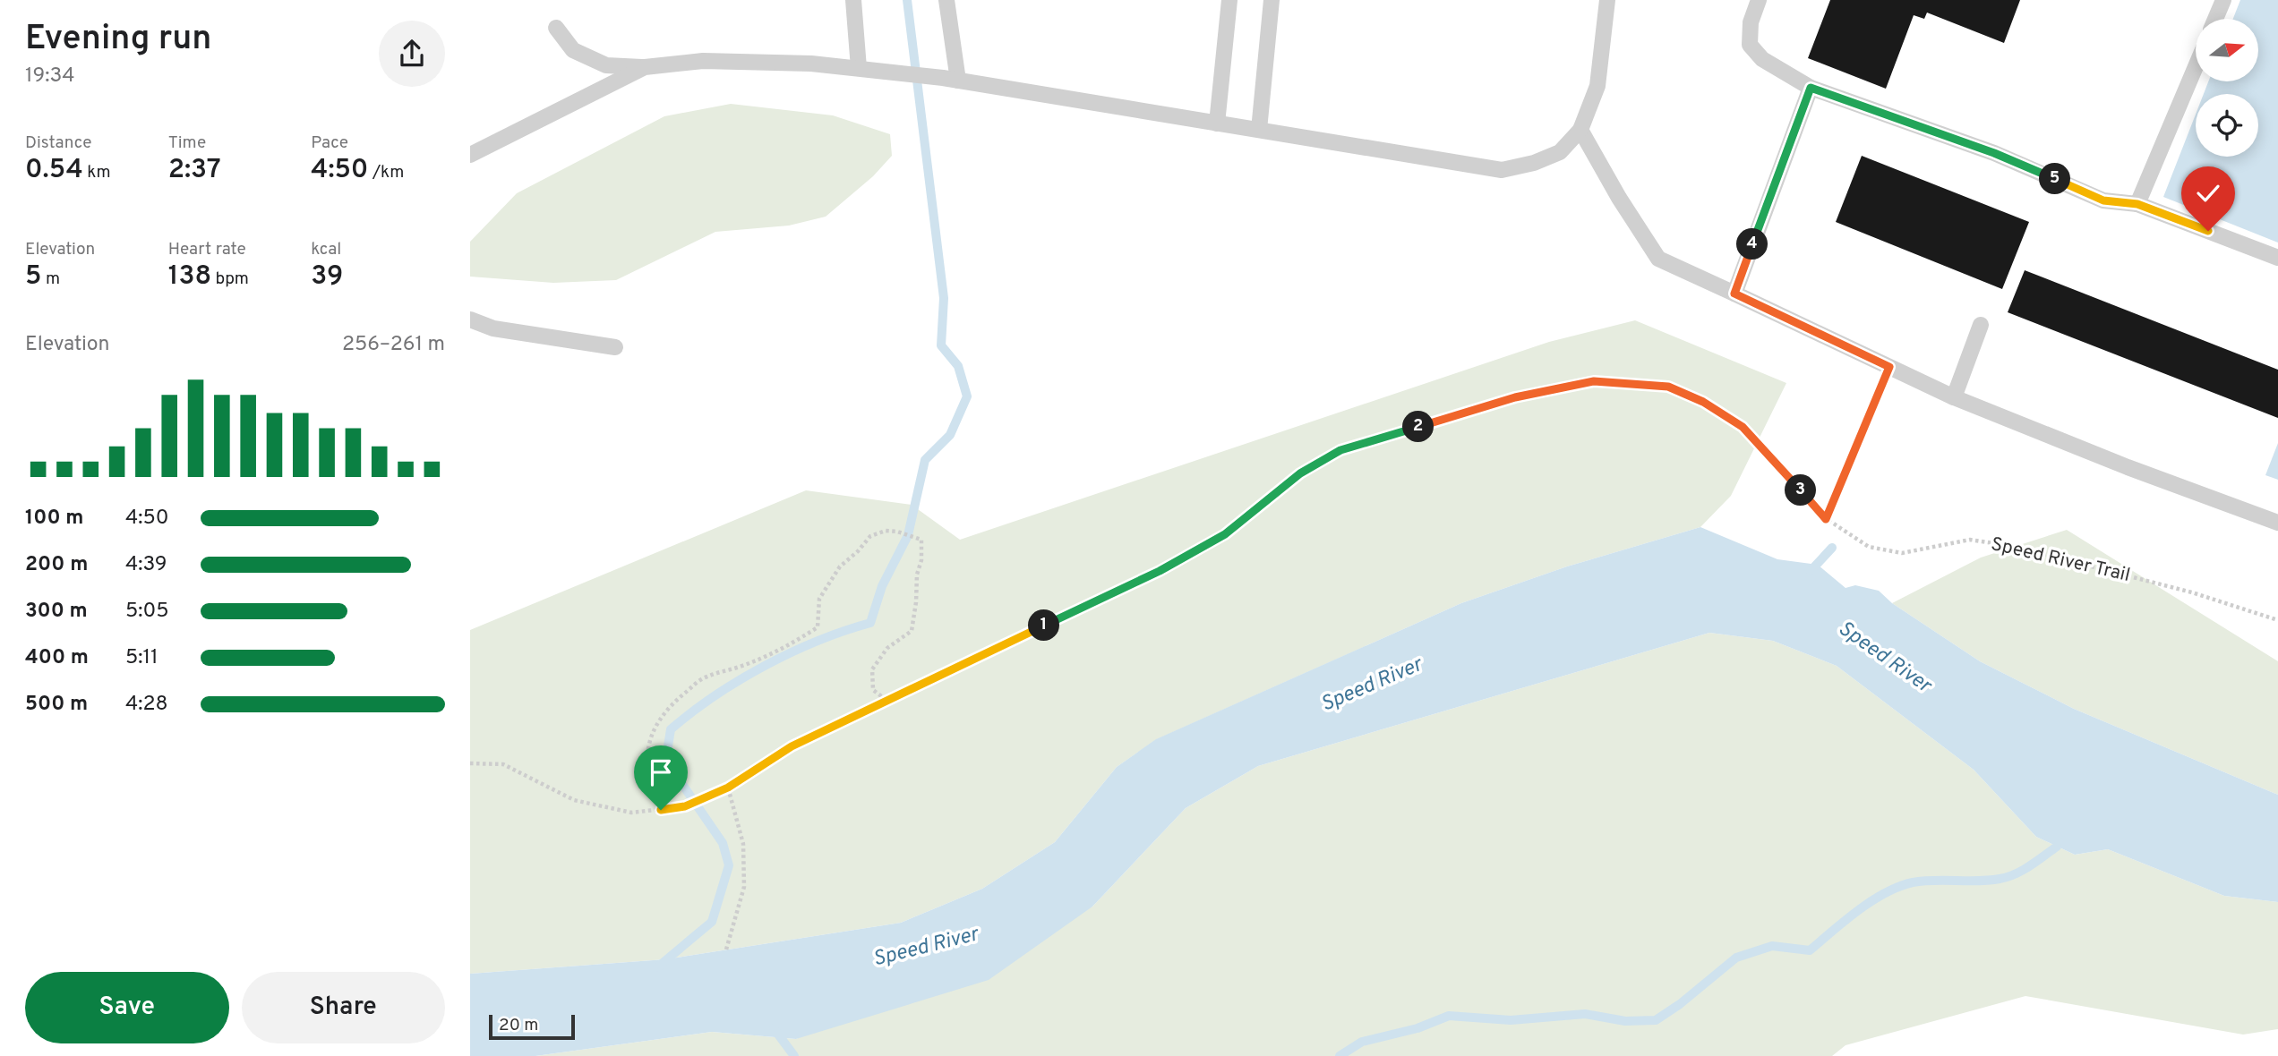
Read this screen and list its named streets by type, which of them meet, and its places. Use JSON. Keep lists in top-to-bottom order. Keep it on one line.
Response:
{"streets":{"path":["Speed River Trail"]},"water":["Speed River"],"scale_bar":"20 m","north":"right","page":{"heading":["Evening run","19:34"],"stats":[["Distance","0.54 km"],["Time","2:37"],["Pace","4:50 /km"],["Elevation","5 m"],["Heart rate","138 bpm"],["kcal","39"]],"pins":["5","4","2","3","1"],"chart":["Elevation","256–261 m"],"list":[{"name":"100 m","note":"4:50"},{"name":"200 m","note":"4:39"},{"name":"300 m","note":"5:05"},{"name":"400 m","note":"5:11"},{"name":"500 m","note":"4:28"}],"buttons":["Save","Share"],"scale":"20 m"}}
